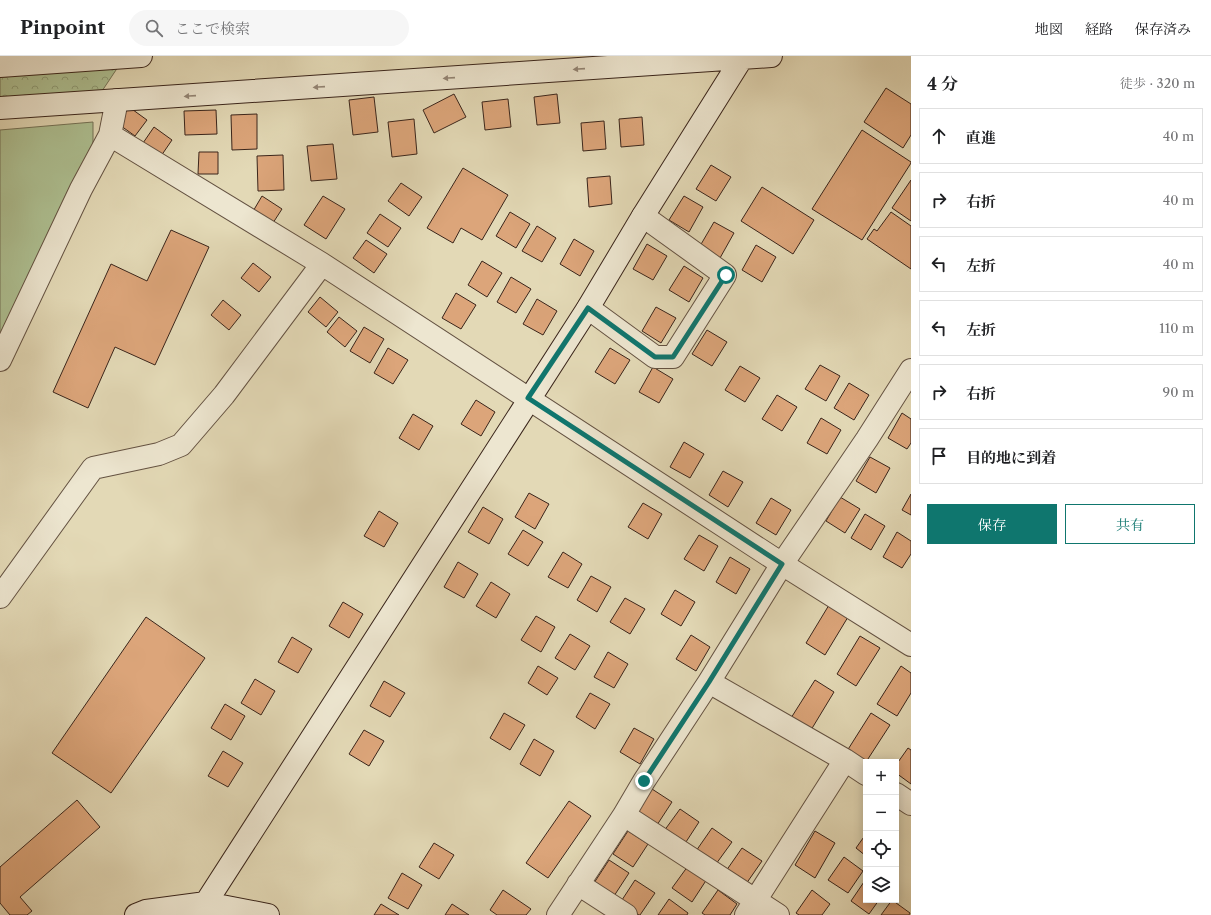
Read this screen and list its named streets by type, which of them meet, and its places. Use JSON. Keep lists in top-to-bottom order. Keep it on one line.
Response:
{"page":{"header":"Pinpoint","search":"ここで検索","nav":["地図","経路","保存済み"],"heading":["4 分","徒歩 · 320 m"],"list":[["直進","40 m"],["右折","40 m"],["左折","40 m"],["左折","110 m"],["右折","90 m"],"目的地に到着"],"buttons":["保存","共有"],"map_buttons":["+","−"]}}
